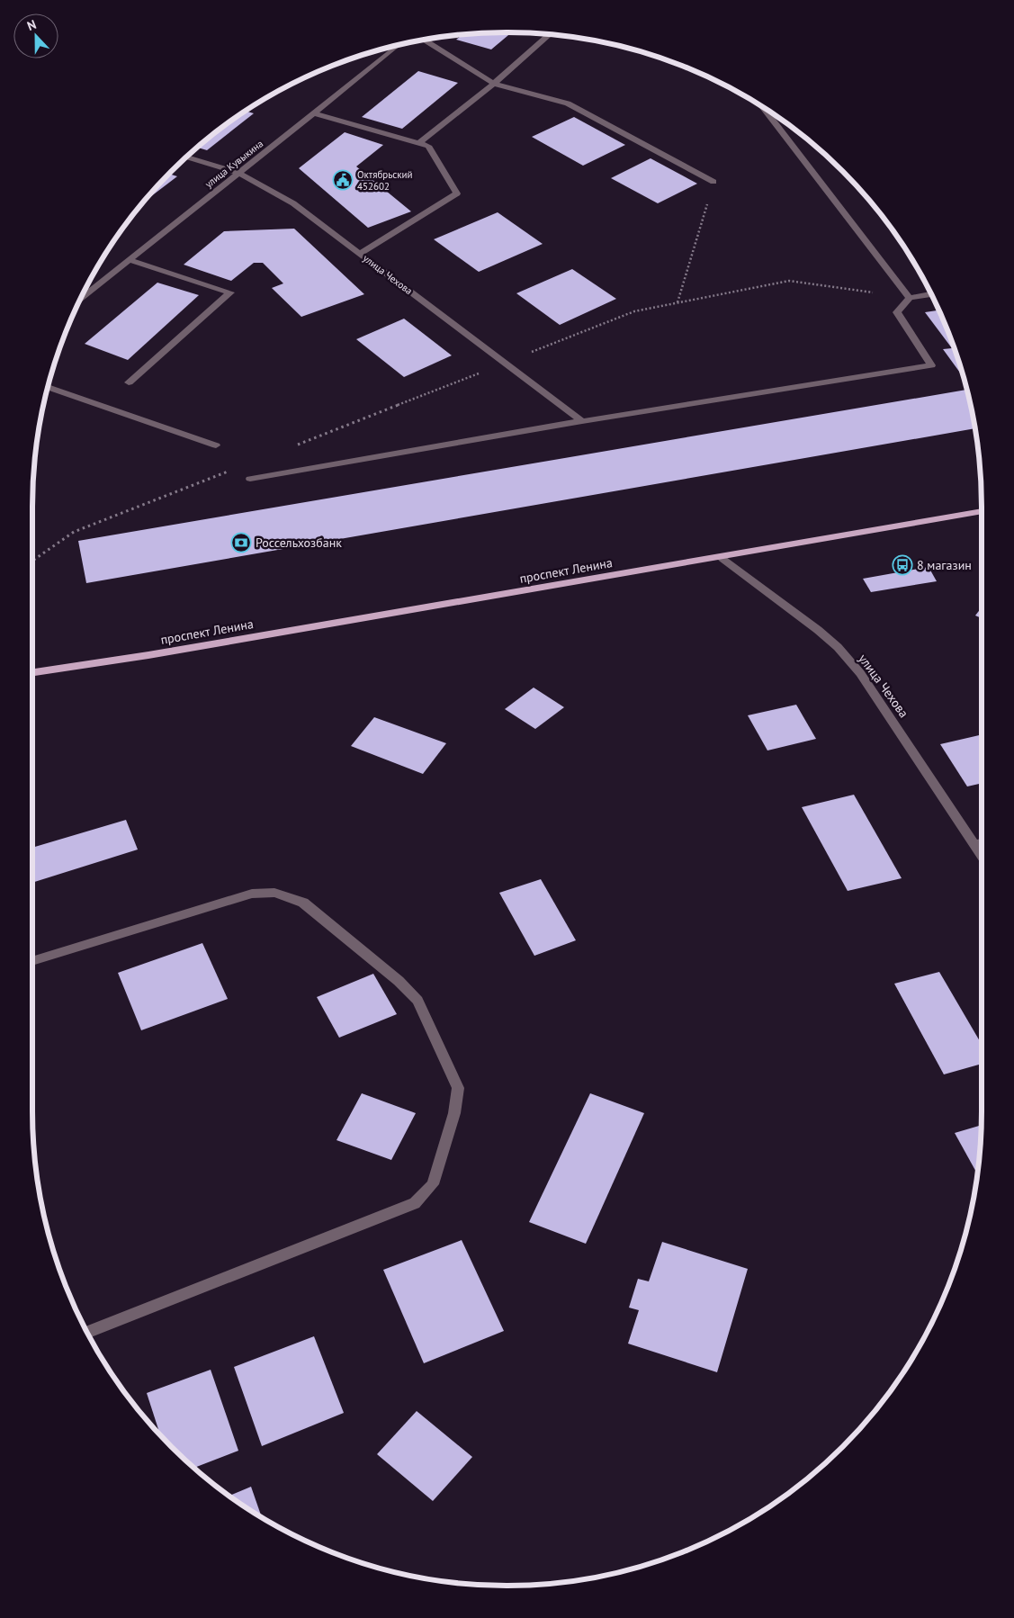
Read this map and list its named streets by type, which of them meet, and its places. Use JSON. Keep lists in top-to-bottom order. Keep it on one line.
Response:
{"streets":{"main road":["проспект Ленина"],"street":["улица Кувыкина","улица Чехова"]},"crossings":[["улица Кувыкина","улица Чехова"],["улица Чехова","проспект Ленина"]],"places":{"public building":["Октябрьский 452602"],"bank":["Россельхозбанк"],"bus stop":["8 магазин"]},"north":"top"}
